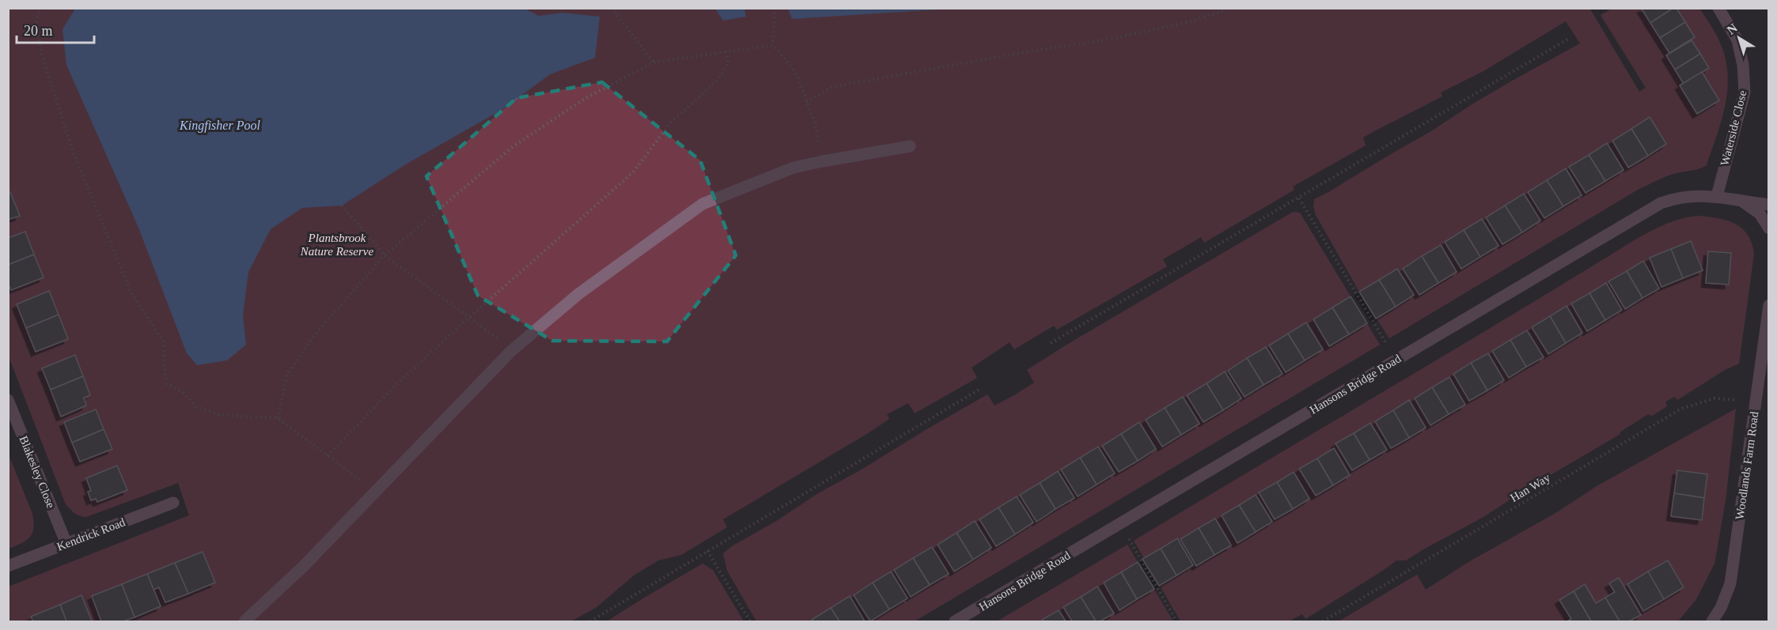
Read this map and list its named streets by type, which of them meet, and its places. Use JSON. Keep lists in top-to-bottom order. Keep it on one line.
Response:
{"streets":{"street":["Waterside Close","Hansons Bridge Road","Woodlands Farm Road","Blakesley Close","Kendrick Road"],"path":["Han Way"]},"crossings":[["Waterside Close","Hansons Bridge Road"],["Woodlands Farm Road","Han Way"],["Blakesley Close","Kendrick Road"]],"water":["Kingfisher Pool"],"parks":["Plantsbrook Nature Reserve"],"scale_bar":"20 m","north":"top left"}
